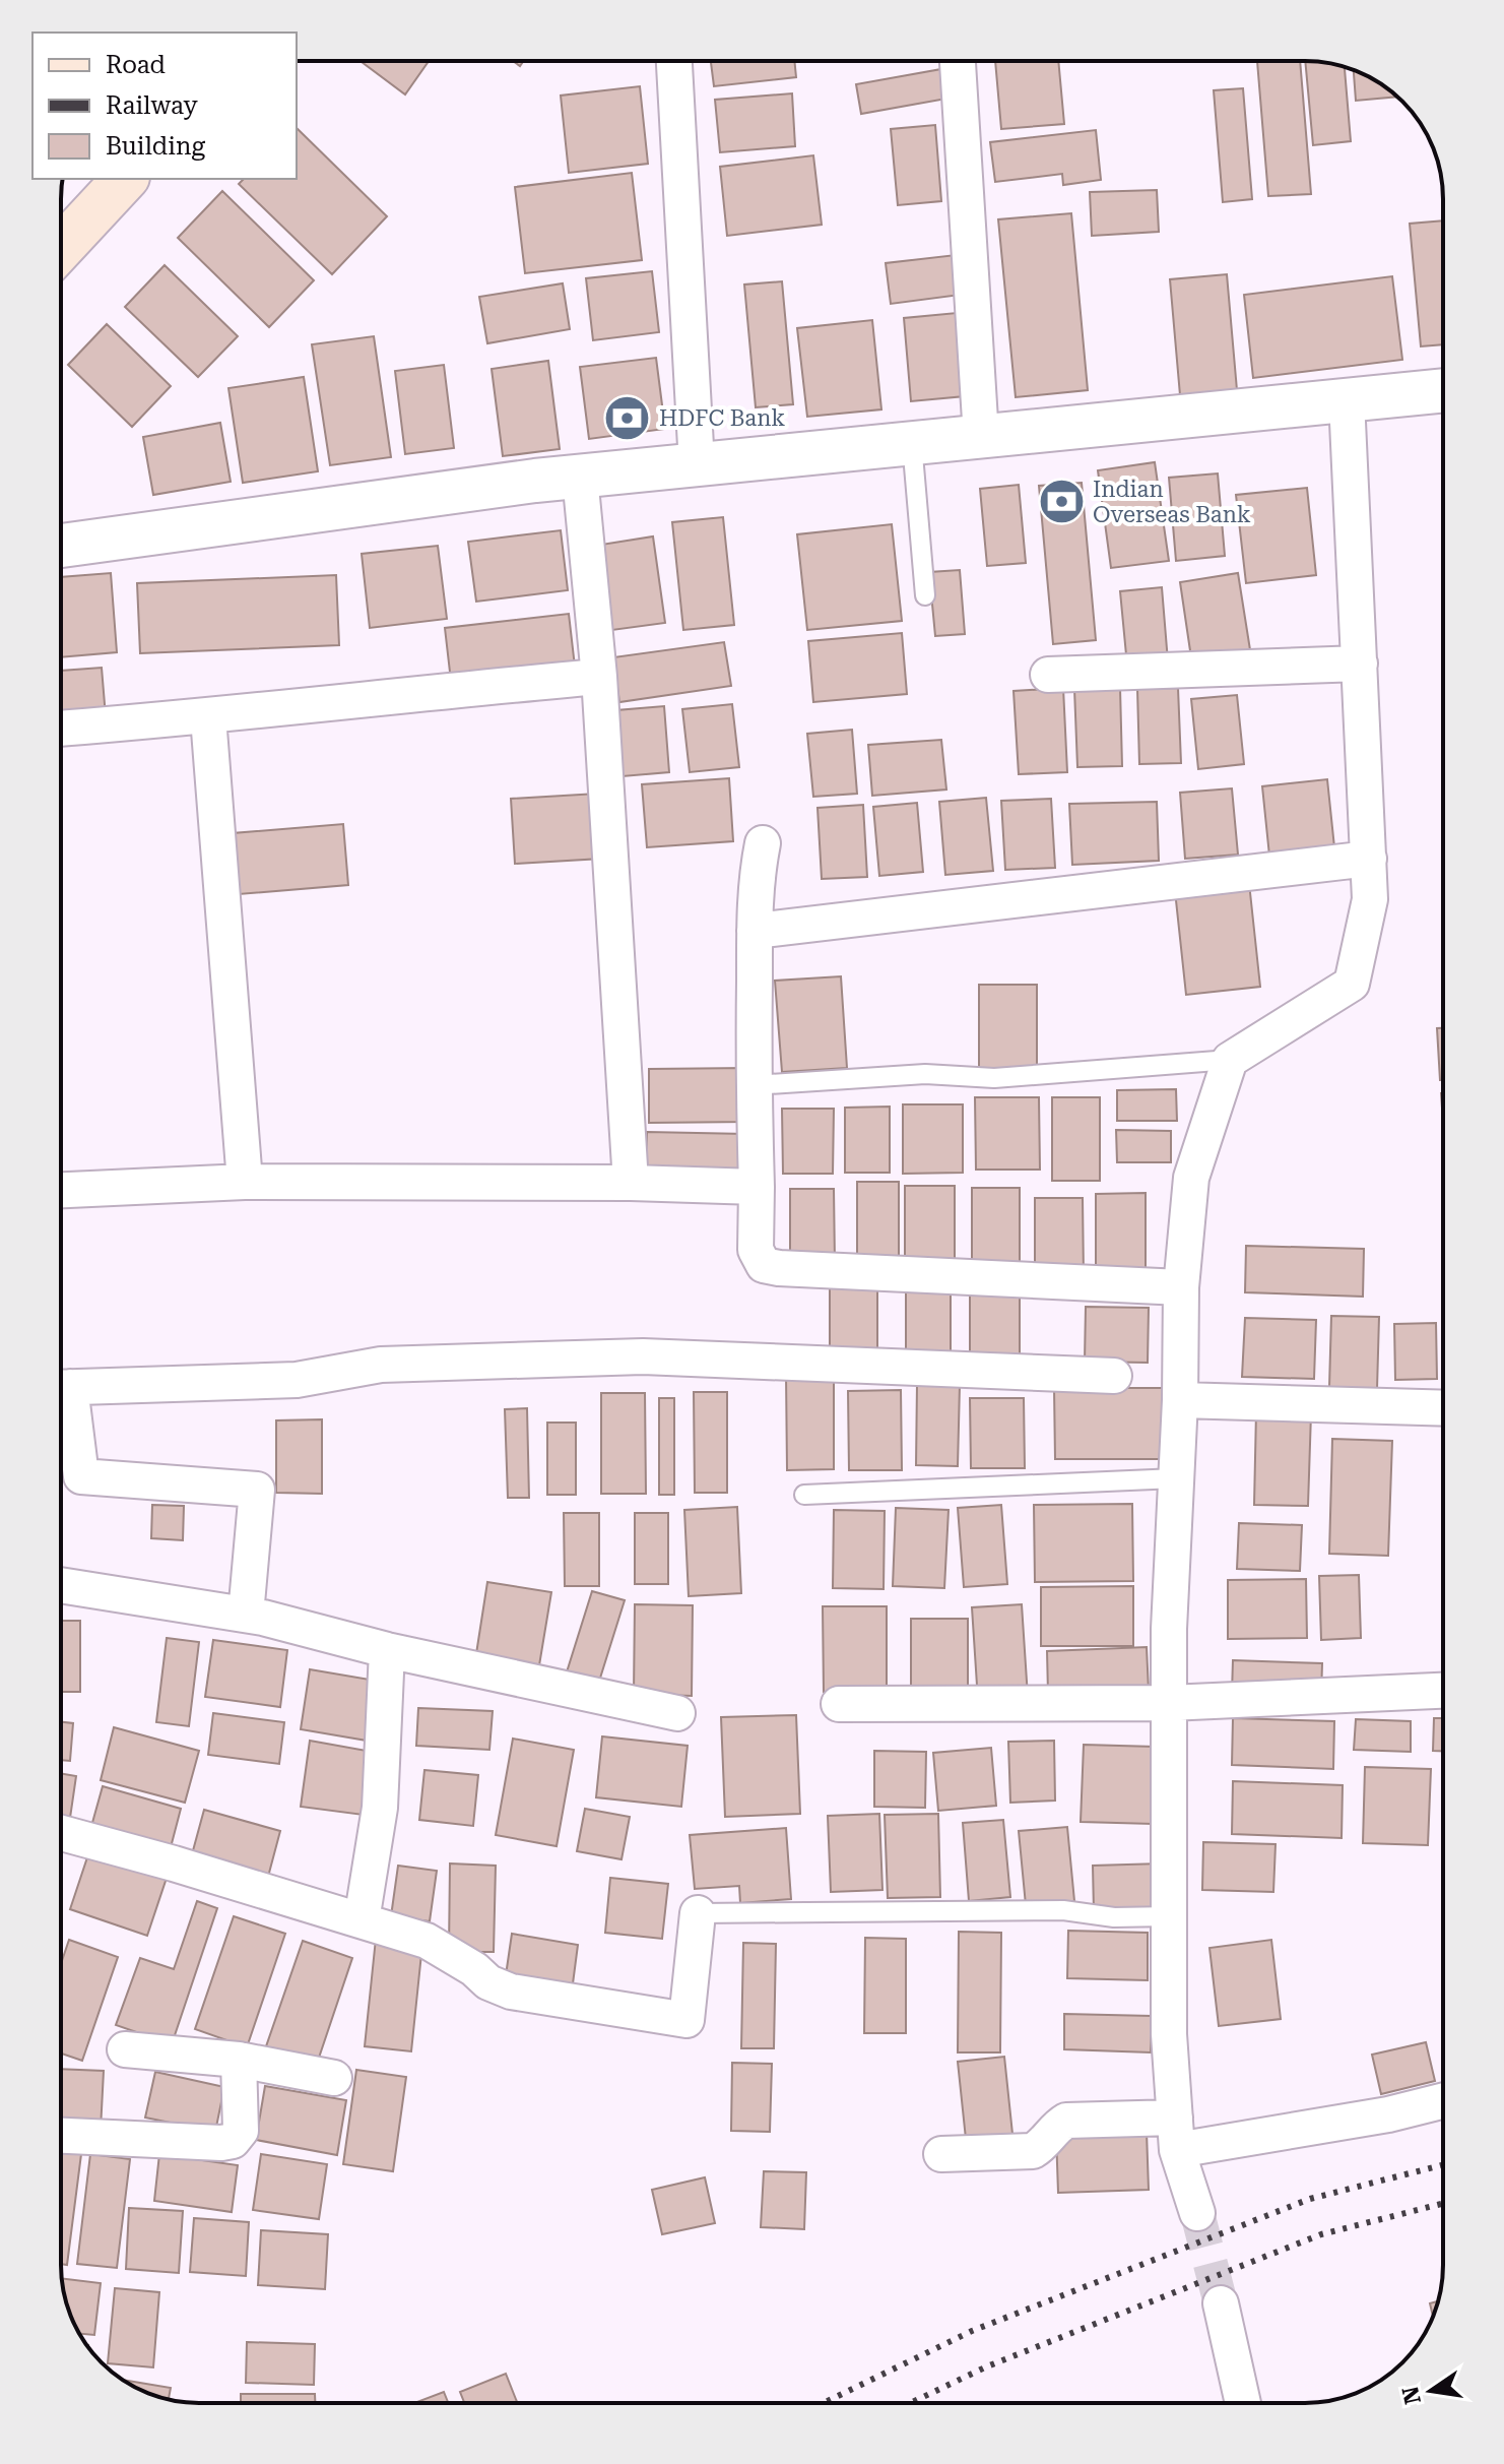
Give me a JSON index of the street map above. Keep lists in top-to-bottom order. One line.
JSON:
{"places":{"bank":["HDFC Bank","Indian Overseas Bank"]},"legend":["Road","Railway","Building"],"north":"left"}
